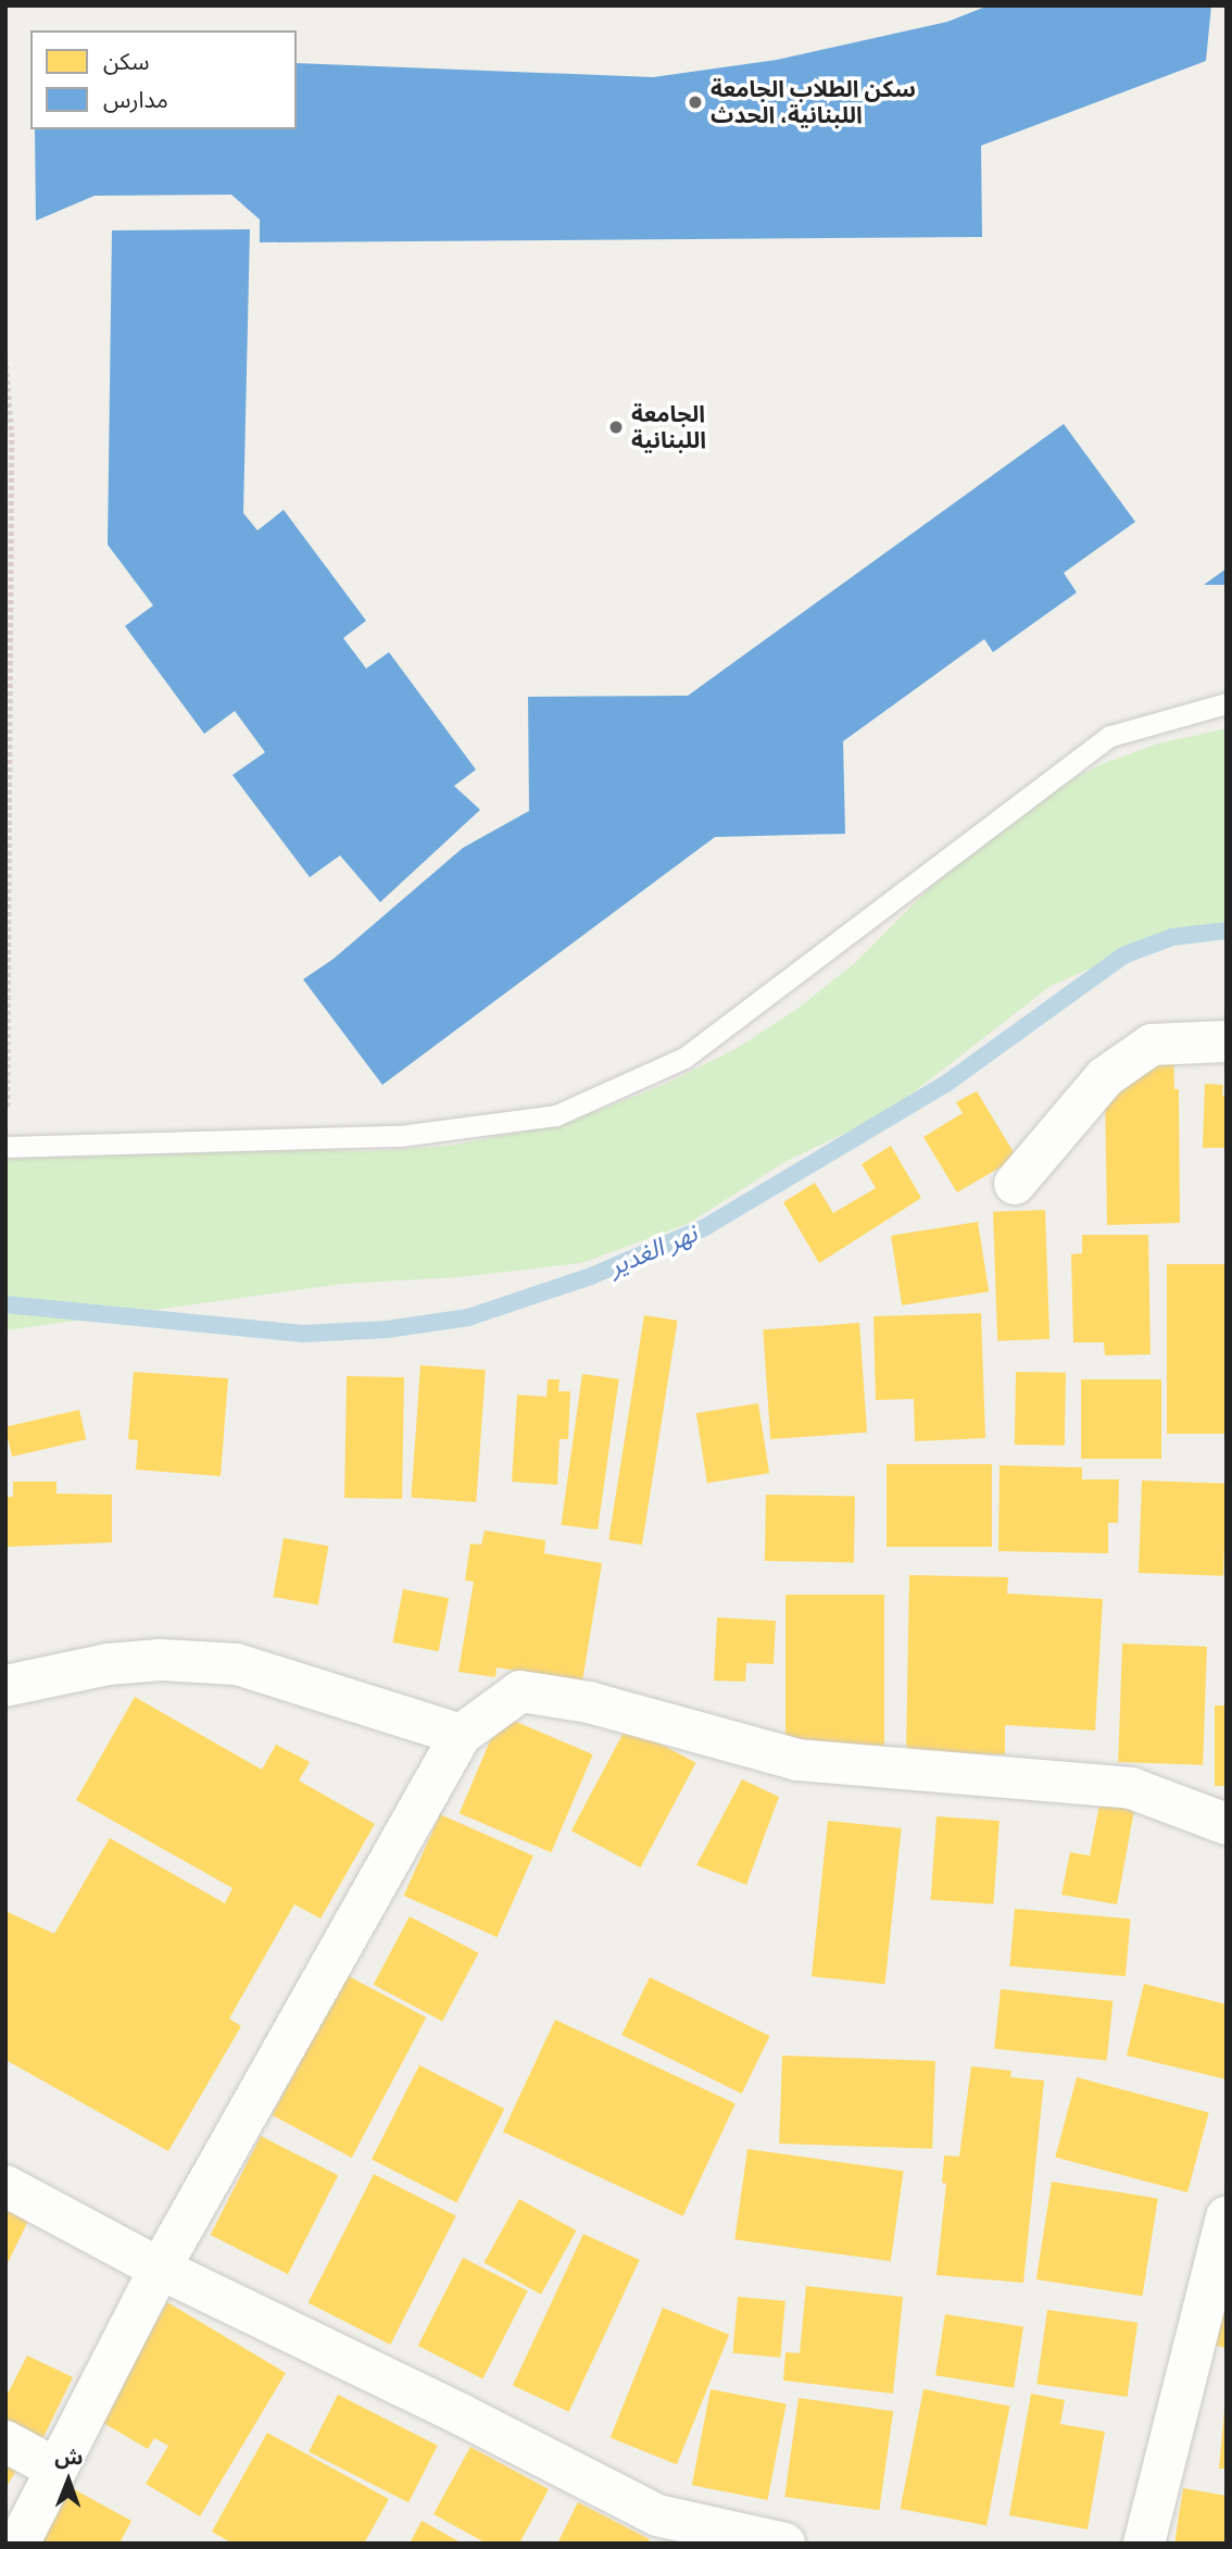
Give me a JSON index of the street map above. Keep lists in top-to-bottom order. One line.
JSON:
{"water":["نهر الغدير"],"places":["سكن الطلاب الجامعة اللبنانية، الحدث","الجامعة اللبنانية"],"legend":["سكن","مدارس"],"north":"top"}
